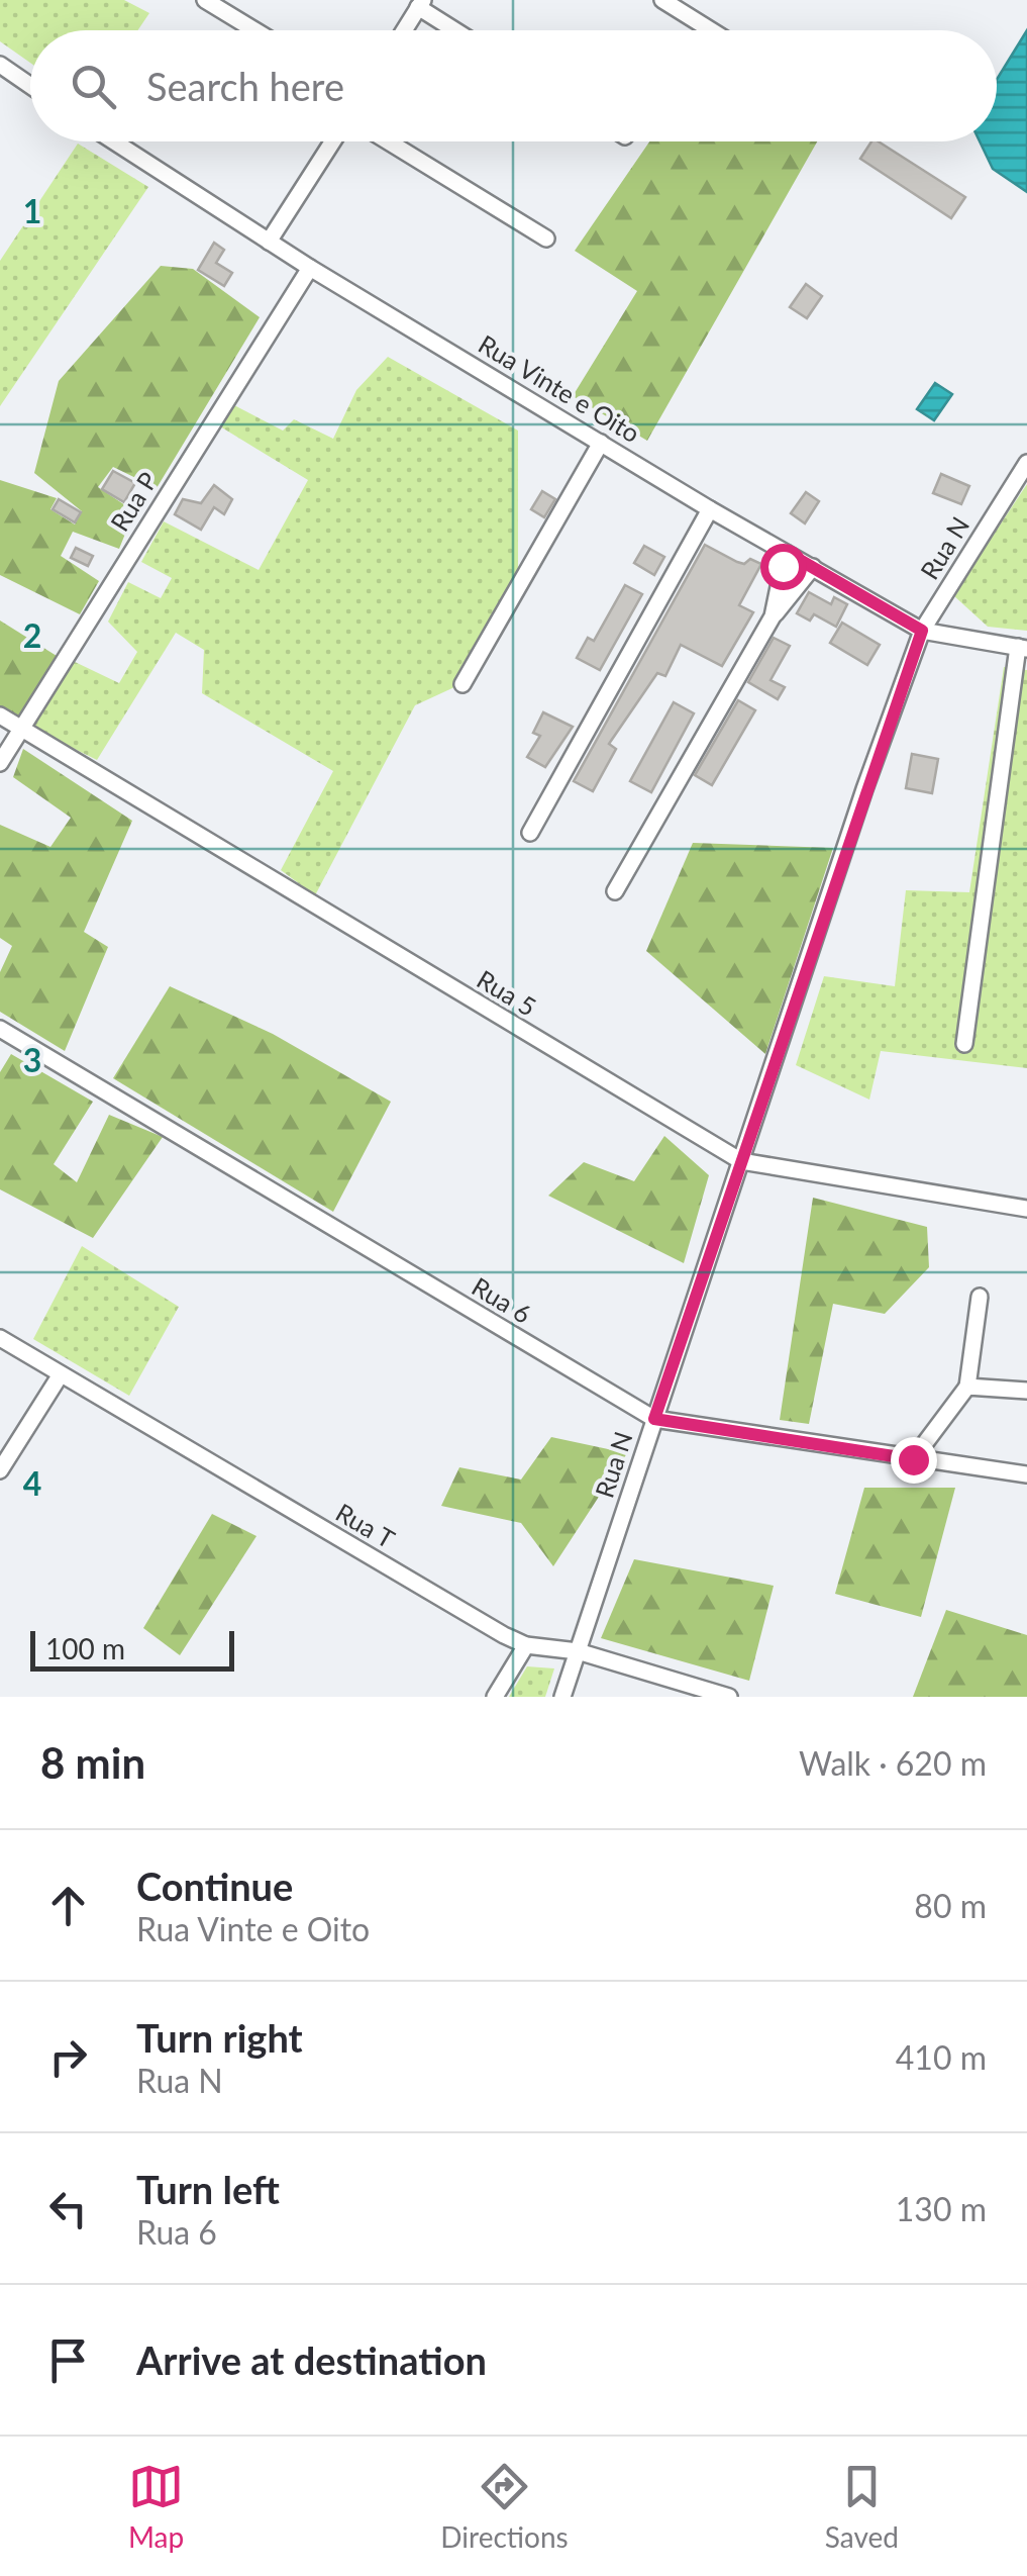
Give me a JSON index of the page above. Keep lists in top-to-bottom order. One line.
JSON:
{"streets":{"street":["Rua Vinte e Oito","Rua P","Rua N","Rua 5","Rua 6","Rua T"]},"crossings":[["Rua Vinte e Oito","Rua P"],["Rua Vinte e Oito","Rua N"],["Rua P","Rua 5"],["Rua N","Rua 5"],["Rua N","Rua 6"],["Rua N","Rua T"]],"scale_bar":"100 m","page":{"search":"Search here","scale":"100 m","heading":["8 min","Walk · 620 m"],"list":[["Continue","Rua Vinte e Oito","80 m"],["Turn right","Rua N","410 m"],["Turn left","Rua 6","130 m"],"Arrive at destination"],"nav":["Map","Directions","Saved"]},"grid":{"rows":["1","2","3","4"]}}
